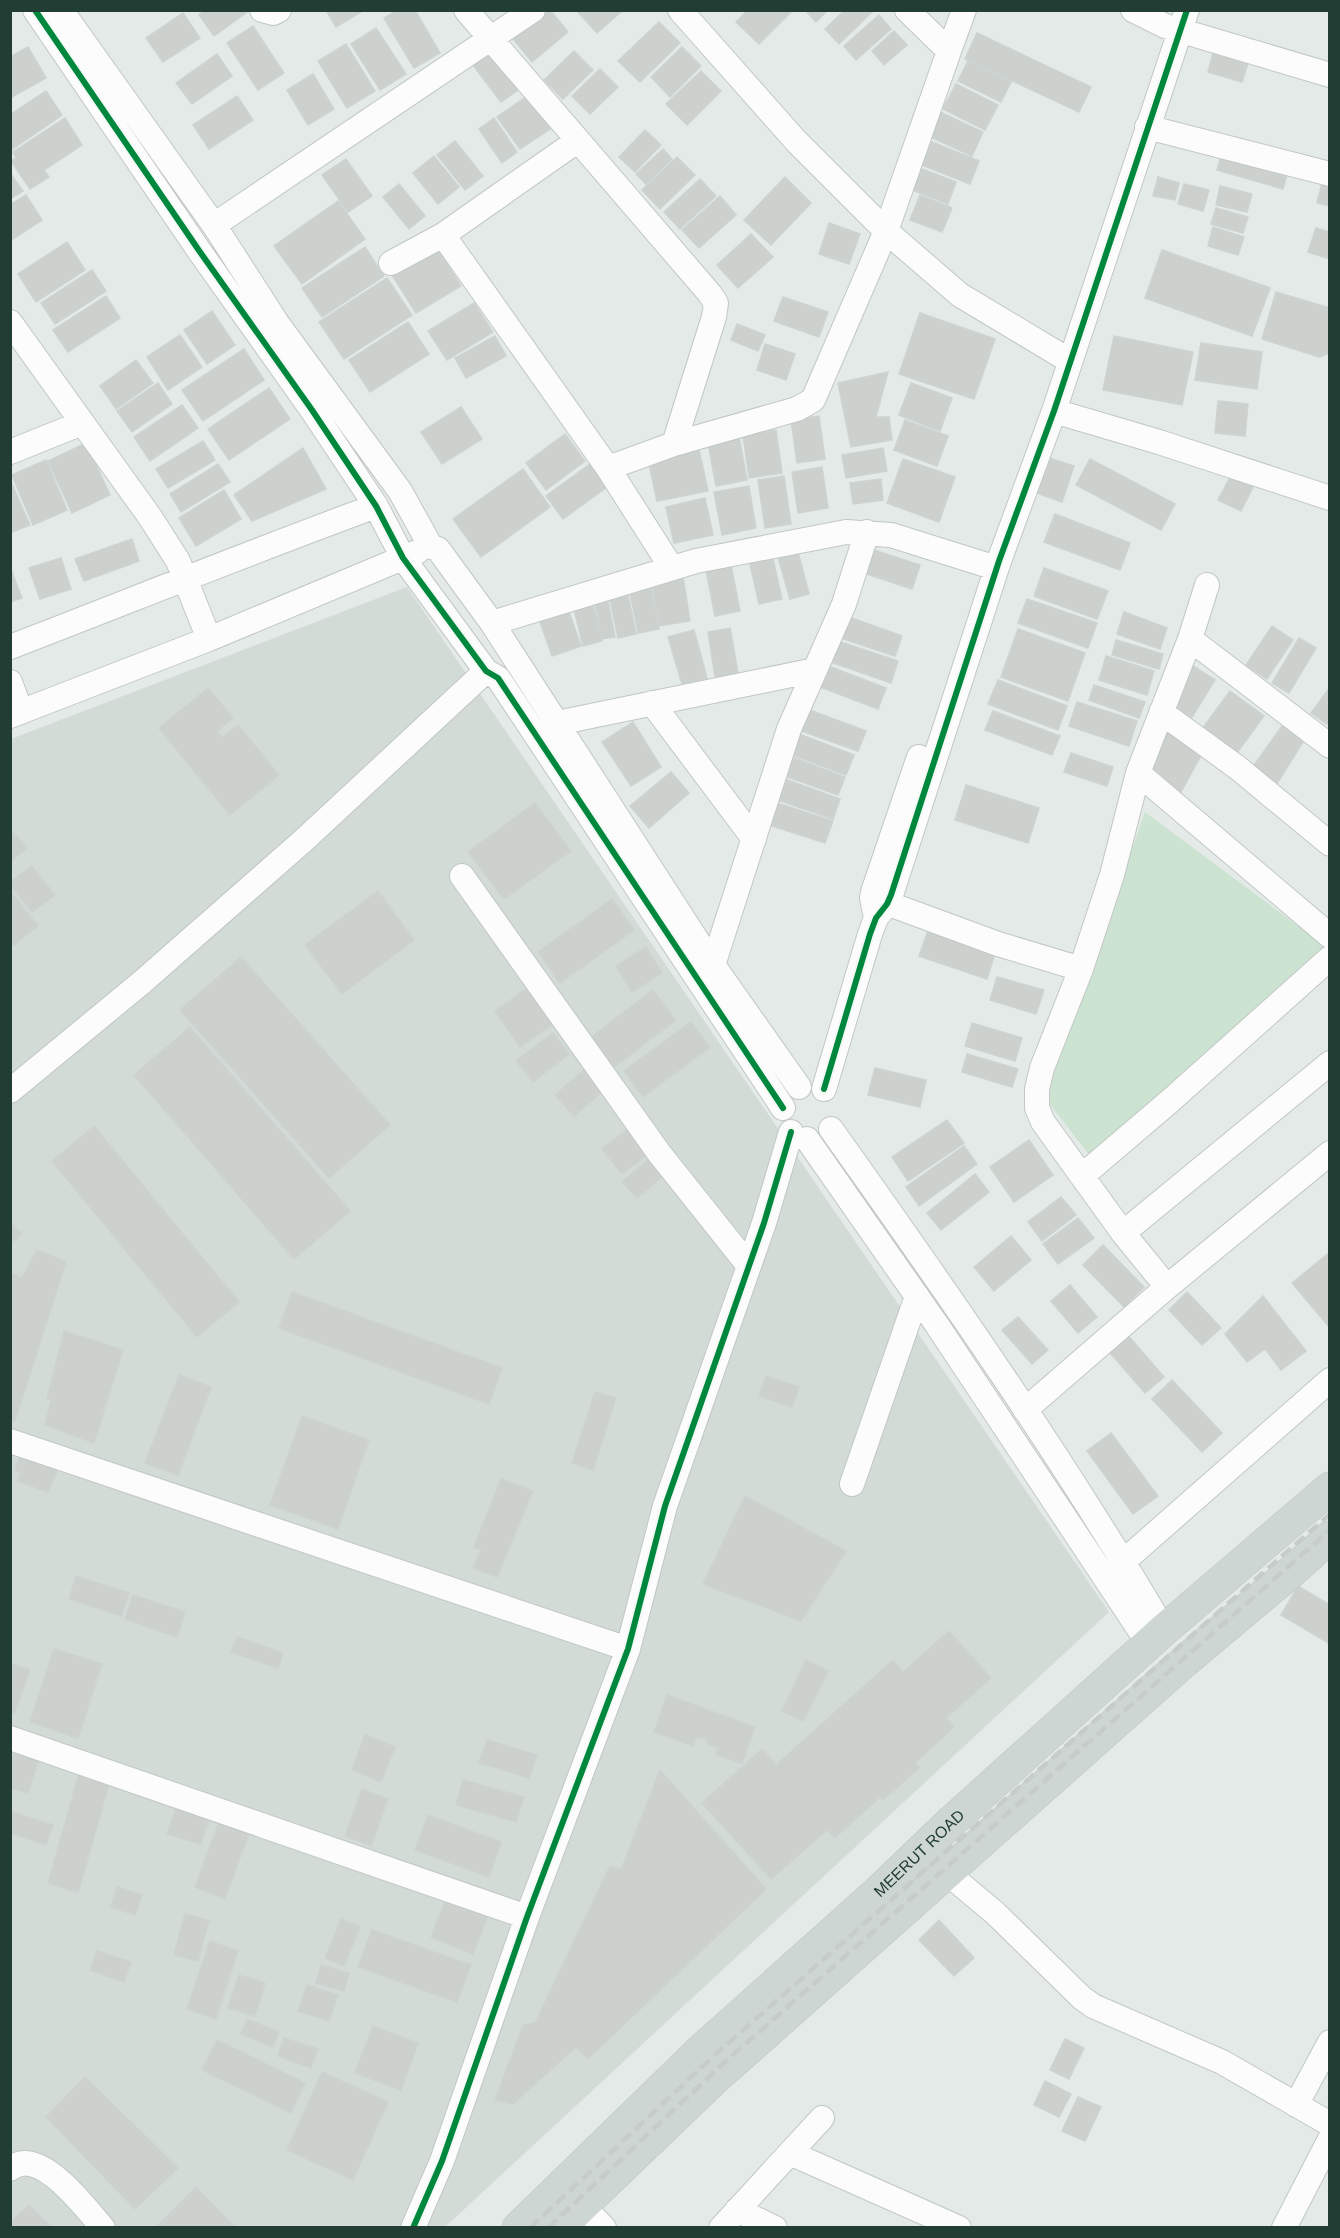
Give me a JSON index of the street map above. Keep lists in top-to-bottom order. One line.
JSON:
{"streets":{"main road":["MEERUT ROAD"]}}
